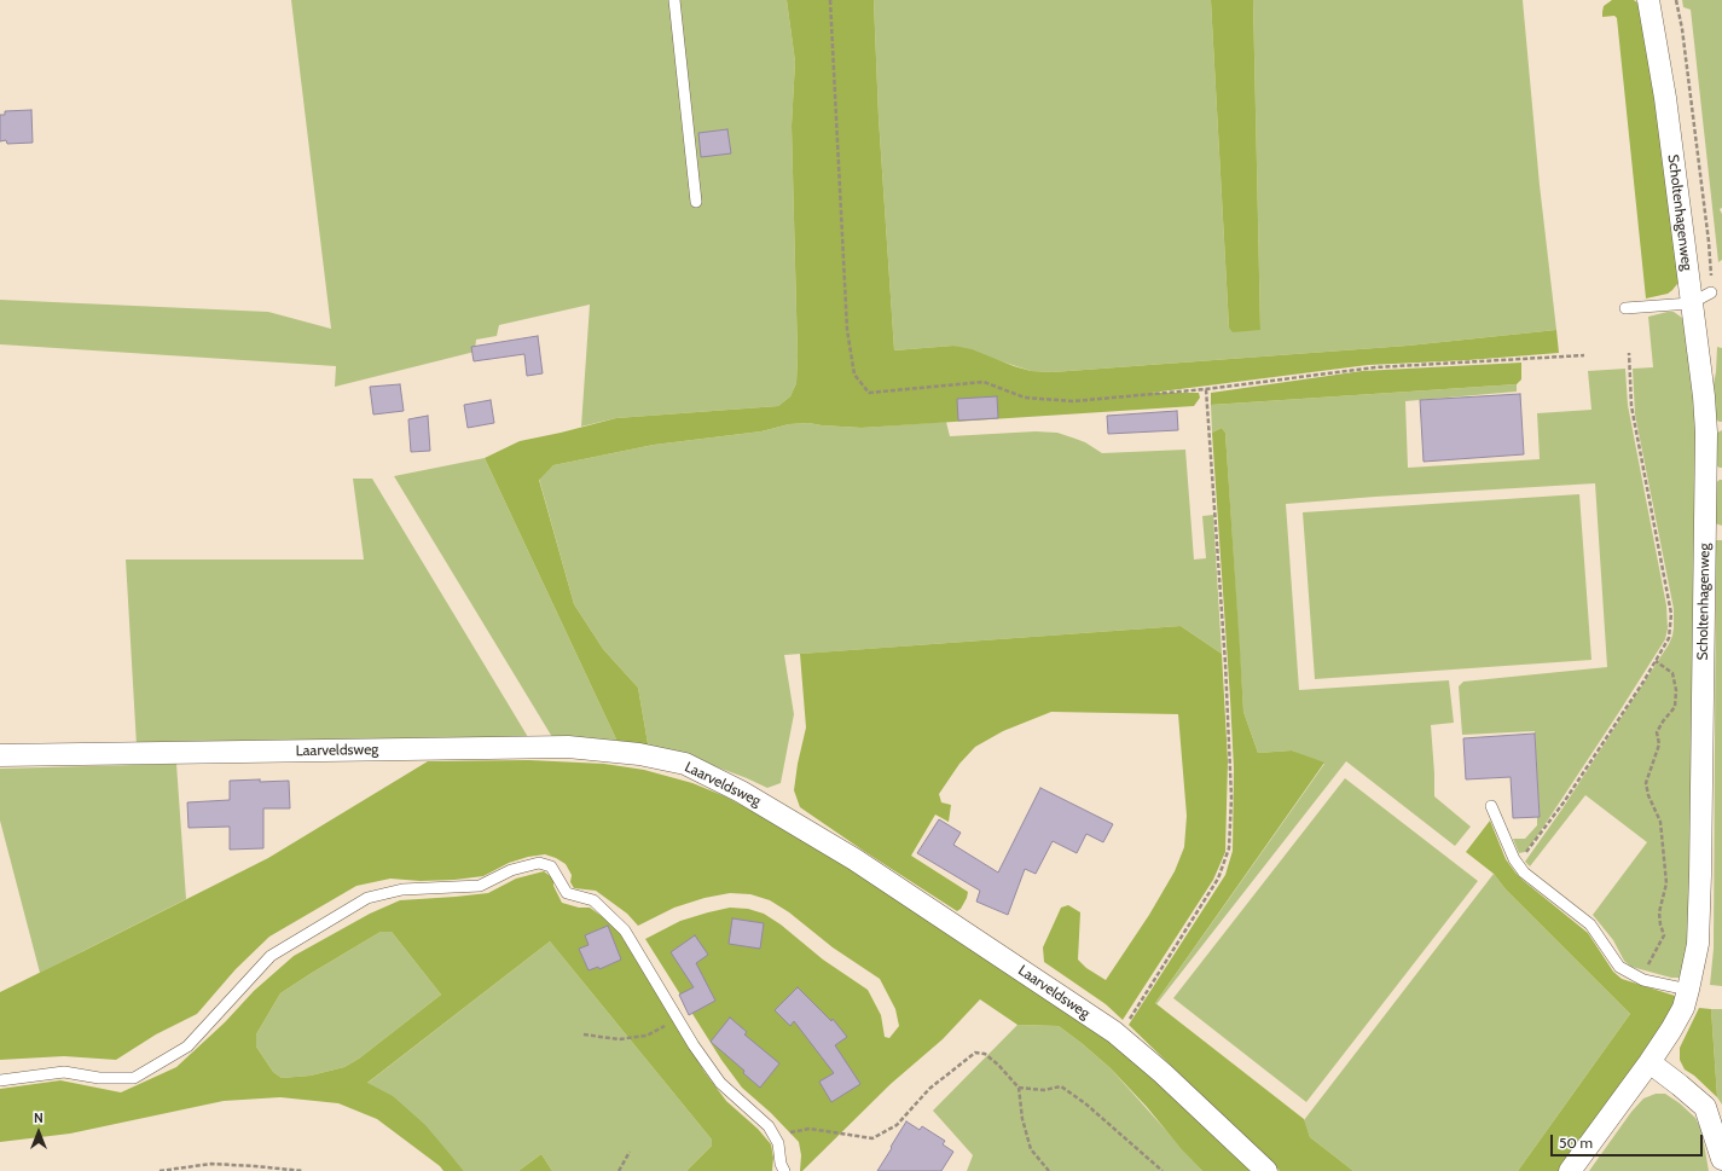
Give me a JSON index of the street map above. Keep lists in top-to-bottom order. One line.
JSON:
{"streets":{"street":["Scholtenhagenweg","Laarveldsweg"]},"scale_bar":"50 m","north":"top"}
